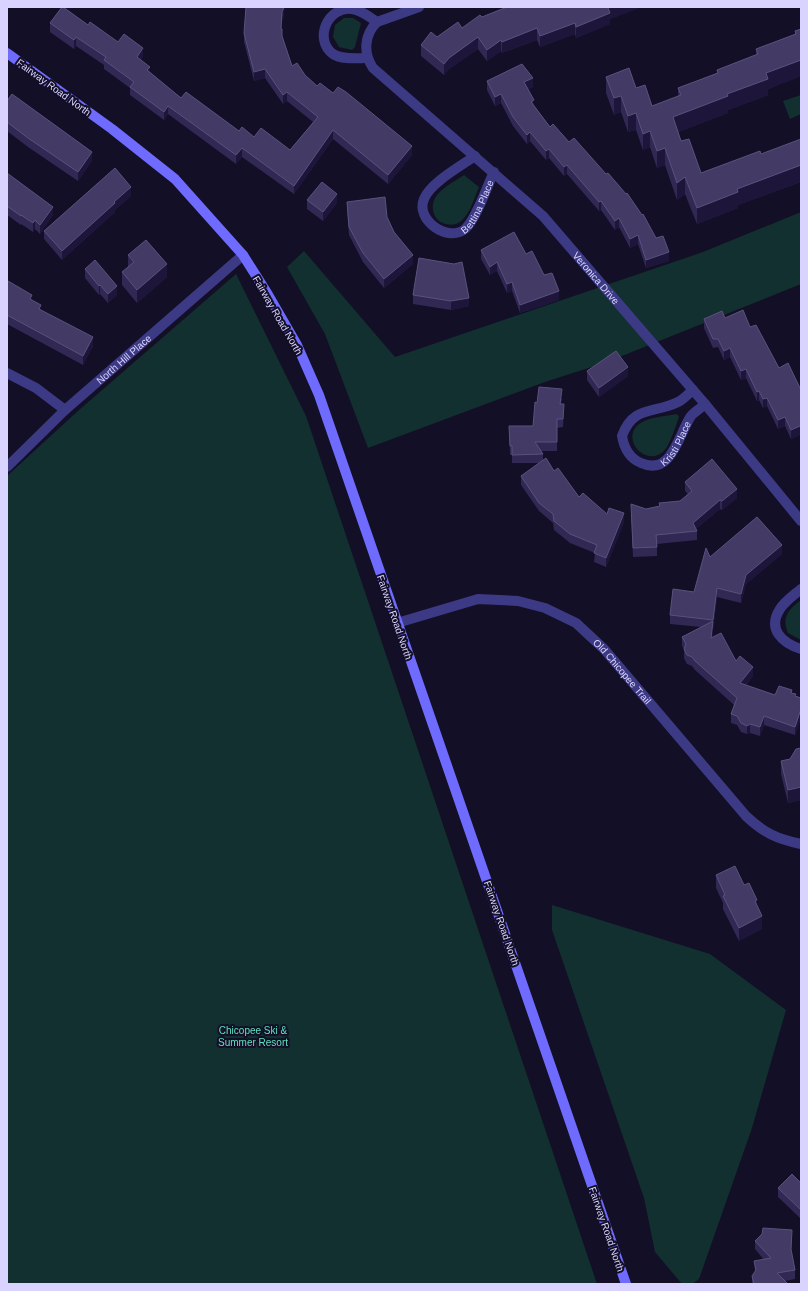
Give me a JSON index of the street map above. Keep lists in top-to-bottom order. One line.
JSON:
{"streets":{"main road":["Fairway Road North"],"street":["Bettina Place","Veronica Drive","North Hill Place","Kristi Place","Old Chicopee Trail"]},"crossings":[["Fairway Road North","North Hill Place"],["Fairway Road North","Old Chicopee Trail"],["Bettina Place","Veronica Drive"],["Veronica Drive","Kristi Place"]],"parks":["Chicopee Ski & Summer Resort"]}
